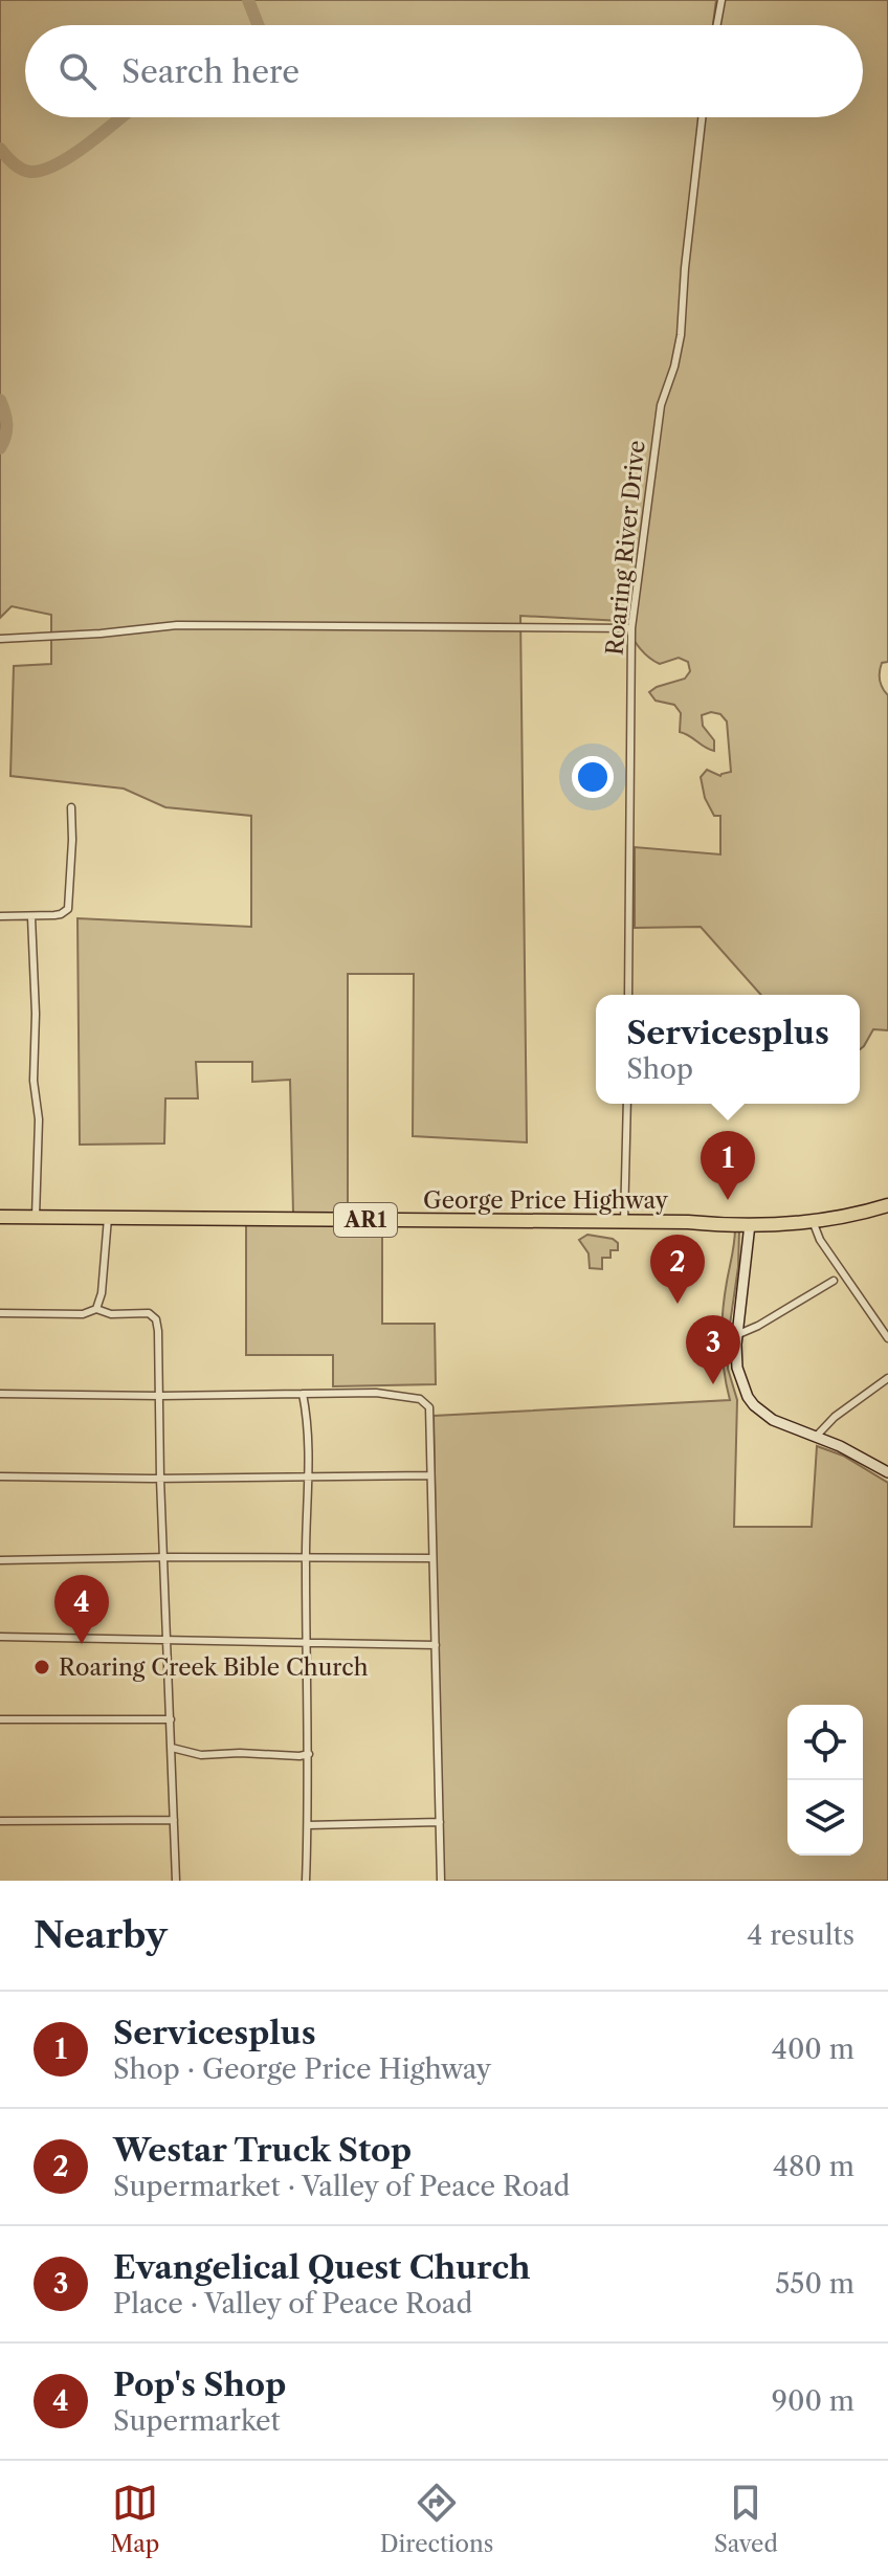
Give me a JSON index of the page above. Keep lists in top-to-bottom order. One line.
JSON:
{"streets":{"highway":["George Price Highway","AR1"],"street":["Roaring River Drive"]},"places":["Roaring Creek Bible Church"],"page":{"search":"Search here","popup":["Servicesplus","Shop"],"pins":["1","2","3","4"],"heading":["Nearby","4 results"],"list":[{"mark":"1","name":"Servicesplus","note":"Shop · George Price Highway","value":"400 m"},{"mark":"2","name":"Westar Truck Stop","note":"Supermarket · Valley of Peace Road","value":"480 m"},{"mark":"3","name":"Evangelical Quest Church","note":"Place · Valley of Peace Road","value":"550 m"},{"mark":"4","name":"Pop's Shop","note":"Supermarket","value":"900 m"}],"nav":["Map","Directions","Saved"]}}
